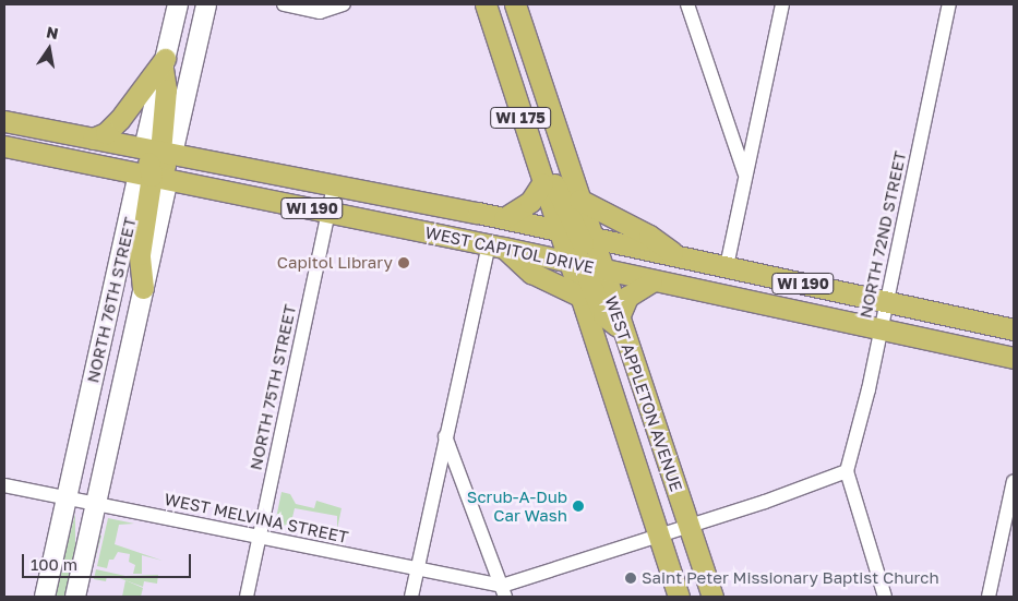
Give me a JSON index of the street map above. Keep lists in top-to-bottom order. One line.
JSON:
{"streets":{"main road":["WI 175","WI 190","WEST CAPITOL DRIVE","NORTH 76TH STREET","WEST APPLETON AVENUE"],"street":["NORTH 72ND STREET","NORTH 75TH STREET","WEST MELVINA STREET"]},"crossings":[["NORTH 72ND STREET","WEST CAPITOL DRIVE"],["WEST CAPITOL DRIVE","NORTH 76TH STREET"],["WEST CAPITOL DRIVE","NORTH 75TH STREET"],["WEST CAPITOL DRIVE","WEST APPLETON AVENUE"],["NORTH 76TH STREET","WEST MELVINA STREET"],["NORTH 75TH STREET","WEST MELVINA STREET"]],"places":["Capitol Library","Scrub-A-Dub Car Wash","Saint Peter Missionary Baptist Church"],"scale_bar":"100 m","north":"top"}
